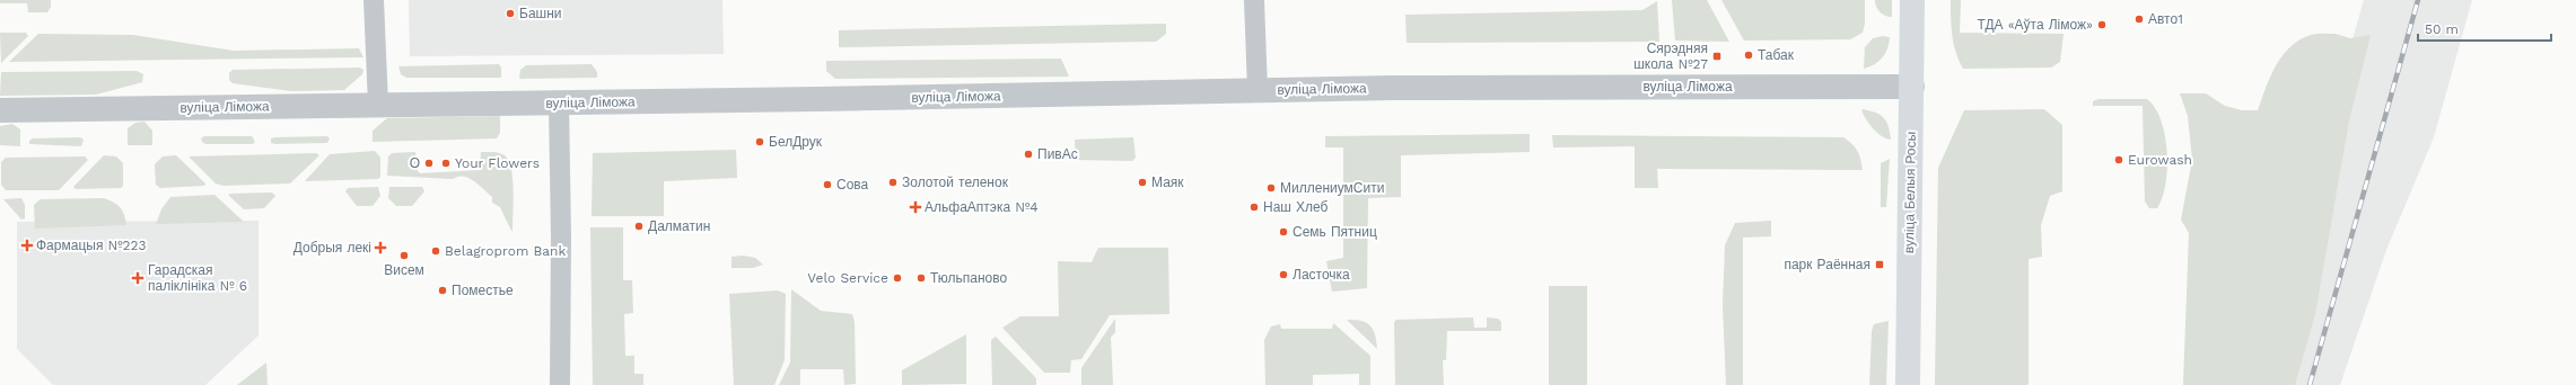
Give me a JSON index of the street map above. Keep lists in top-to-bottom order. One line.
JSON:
{"streets":{"main road":["вуліца Белыя Росы"],"street":["вуліца Ліможа"]},"crossings":[["вуліца Ліможа","вуліца Белыя Росы"]],"places":{"other":["Башни","Авто1","ТДА «Аўта Лімож»","Табак","БелДрук","ПивАс","Eurowash","О","Your Flowers","Золотой теленок","Маяк","Сова","МиллениумСити","Наш Хлеб","Далматин","Семь Пятниц","Belagroprom Bank","Висем","Ласточка","Velo Service","Тюльпаново","Поместье"],"transit":["Сярэдняя школа №27","парк Раённая"],"health":["АльфаАптэка №4","Фармацыя №223","Добрыя лекі","Гарадская паліклініка № 6"]},"scale_bar":"50 m"}
